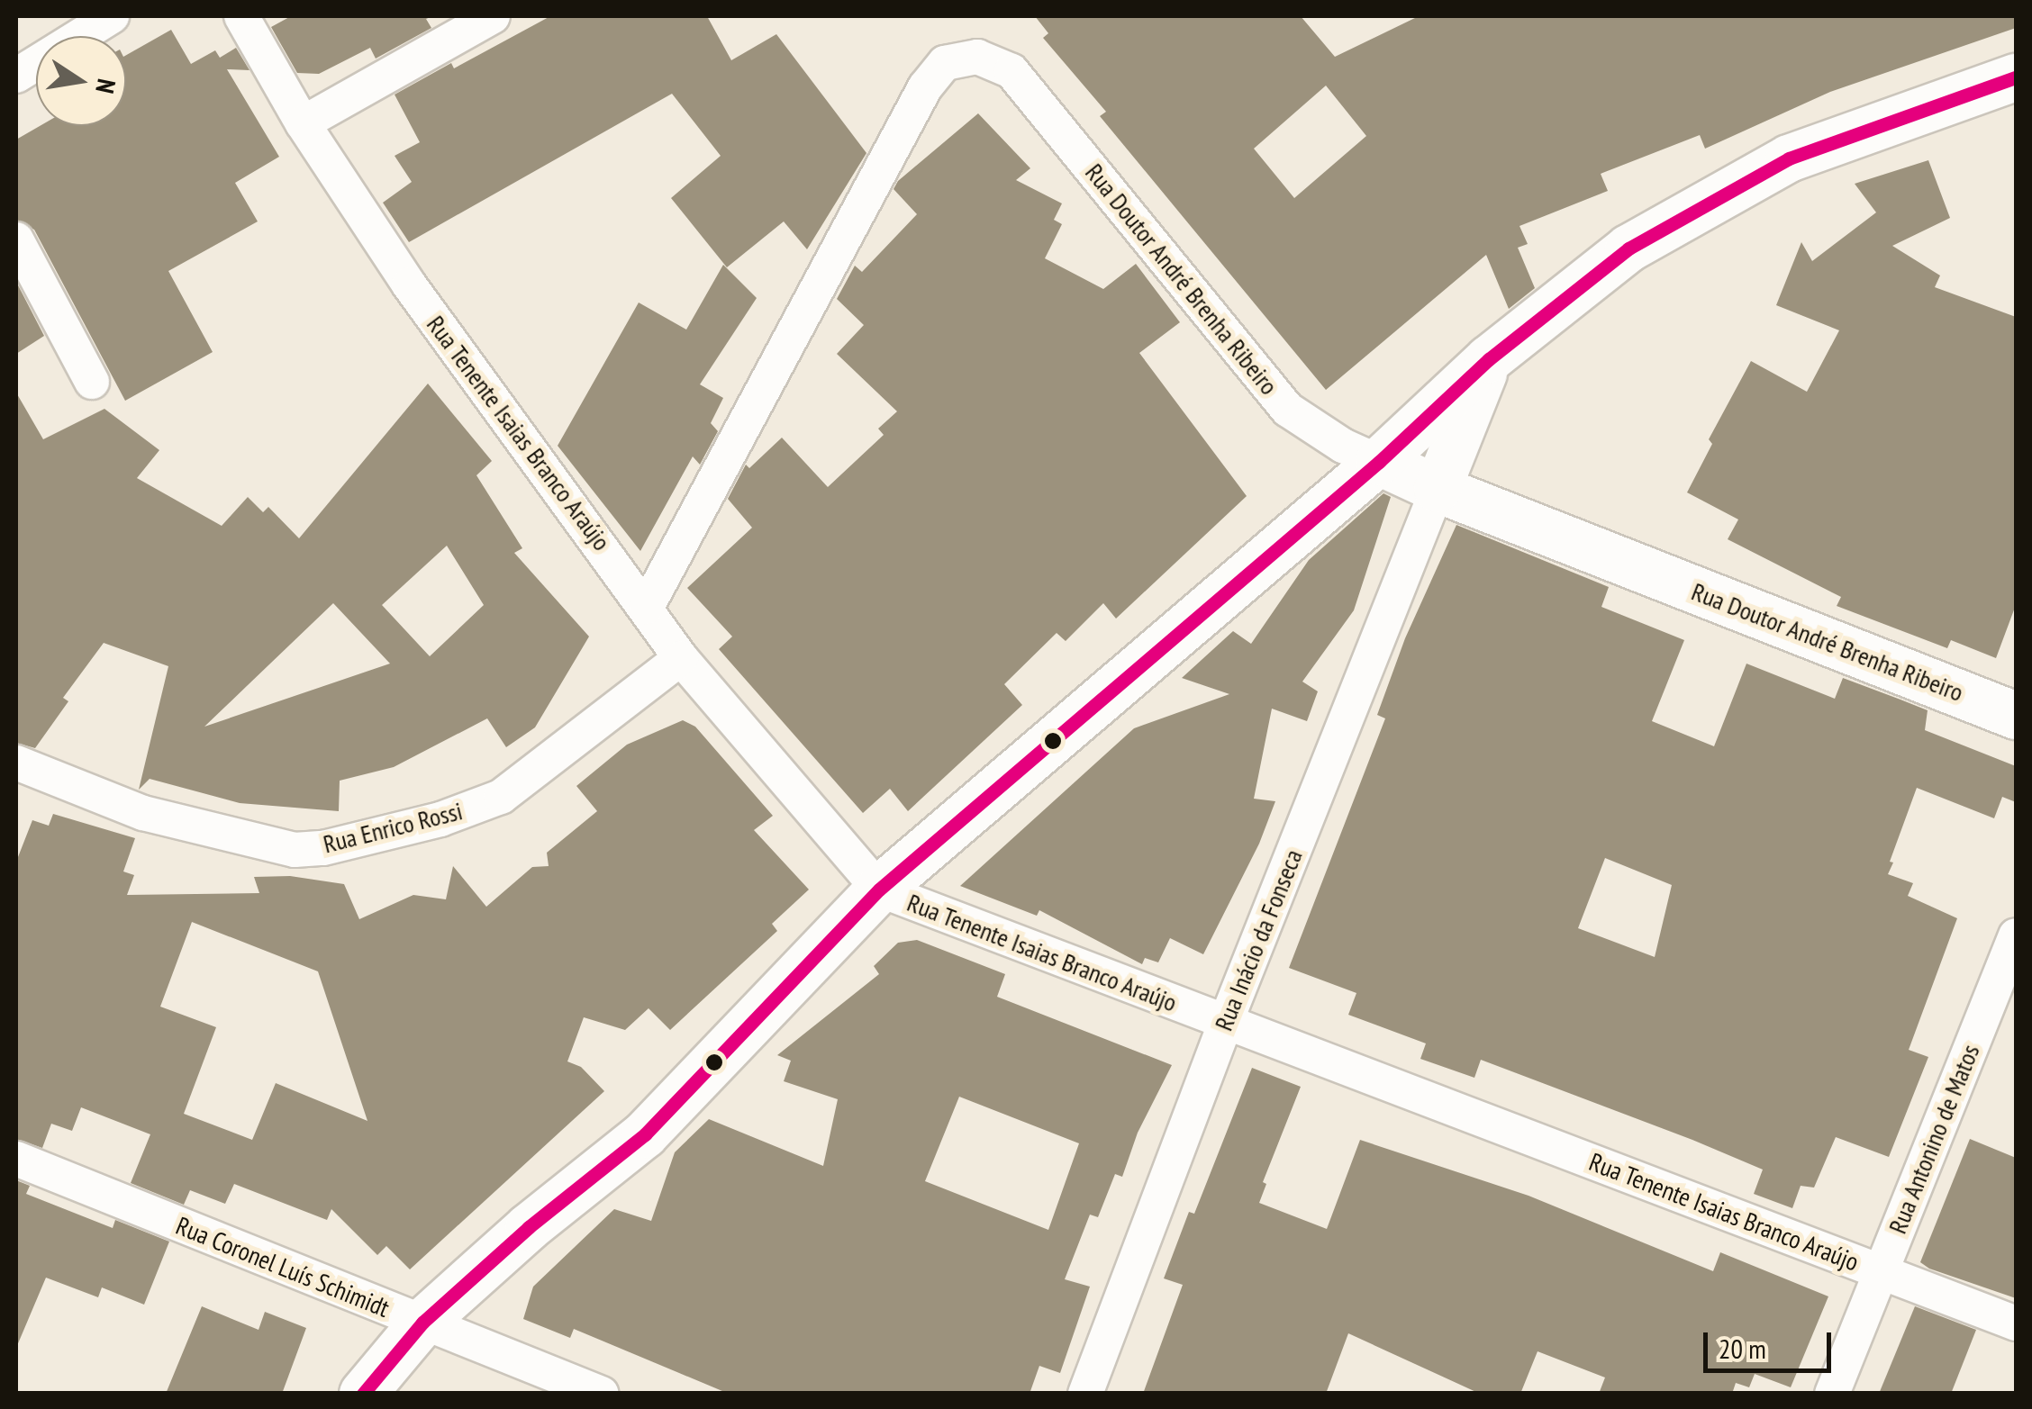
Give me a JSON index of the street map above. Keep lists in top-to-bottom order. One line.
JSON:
{"streets":{"street":["Rua Doutor André Brenha Ribeiro","Rua Tenente Isaias Branco Araújo","Rua Enrico Rossi","Rua Inácio da Fonseca","Rua Antonino de Matos","Rua Coronel Luís Schimidt"]},"crossings":[["Rua Doutor André Brenha Ribeiro","Rua Tenente Isaias Branco Araújo"],["Rua Doutor André Brenha Ribeiro","Rua Inácio da Fonseca"],["Rua Tenente Isaias Branco Araújo","Rua Enrico Rossi"],["Rua Tenente Isaias Branco Araújo","Rua Inácio da Fonseca"],["Rua Tenente Isaias Branco Araújo","Rua Antonino de Matos"]],"scale_bar":"20 m","north":"right"}
